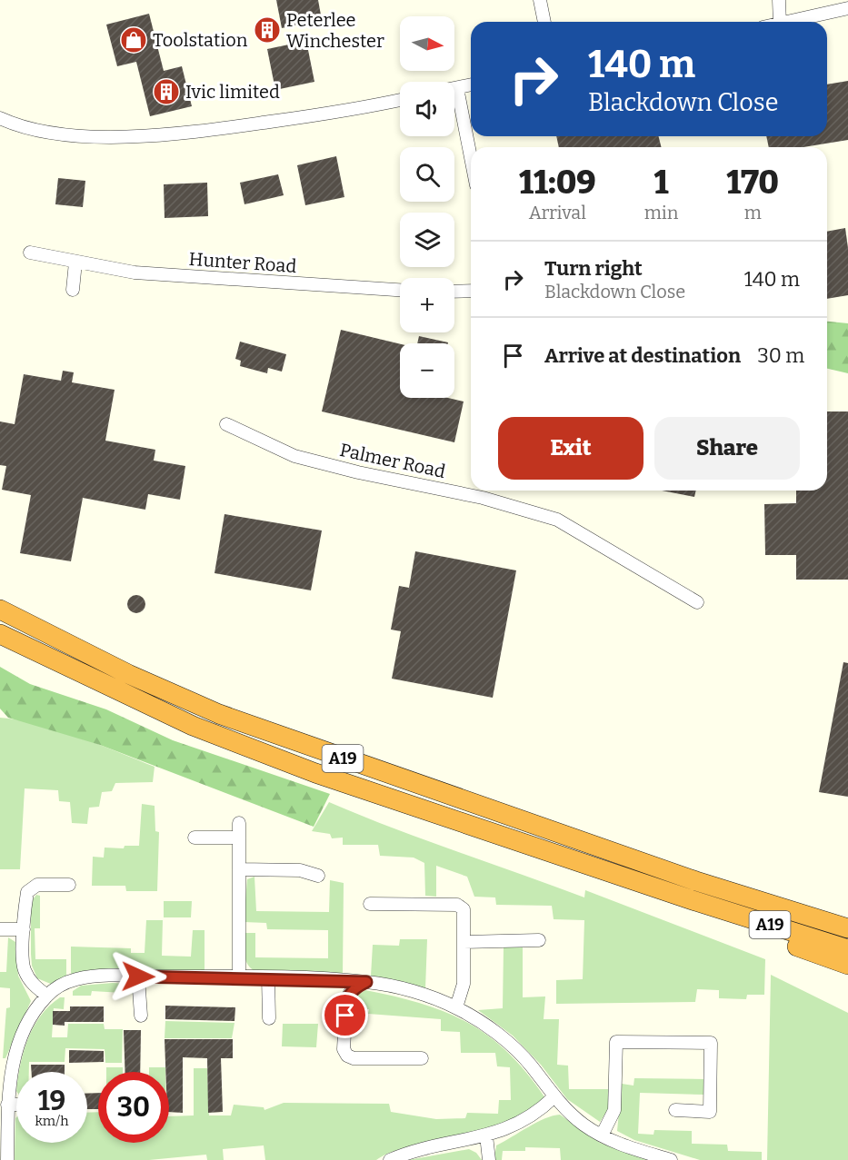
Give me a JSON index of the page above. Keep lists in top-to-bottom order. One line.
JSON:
{"streets":{"highway":["A19"],"street":["Hunter Road","Palmer Road"]},"places":{"building":["Peterlee Winchester","Ivic limited"],"shop":["Toolstation"]},"north":"right","page":{"map_buttons":["+","−"],"turn":["140 m","Blackdown Close"],"eta":["11:09","Arrival","1","min","170","m"],"list":[{"name":"Turn right","note":"Blackdown Close","value":"140 m"},{"name":"Arrive at destination","value":"30 m"}],"buttons":["Exit","Share"],"speed":"19 km/h","limit":"30"}}
